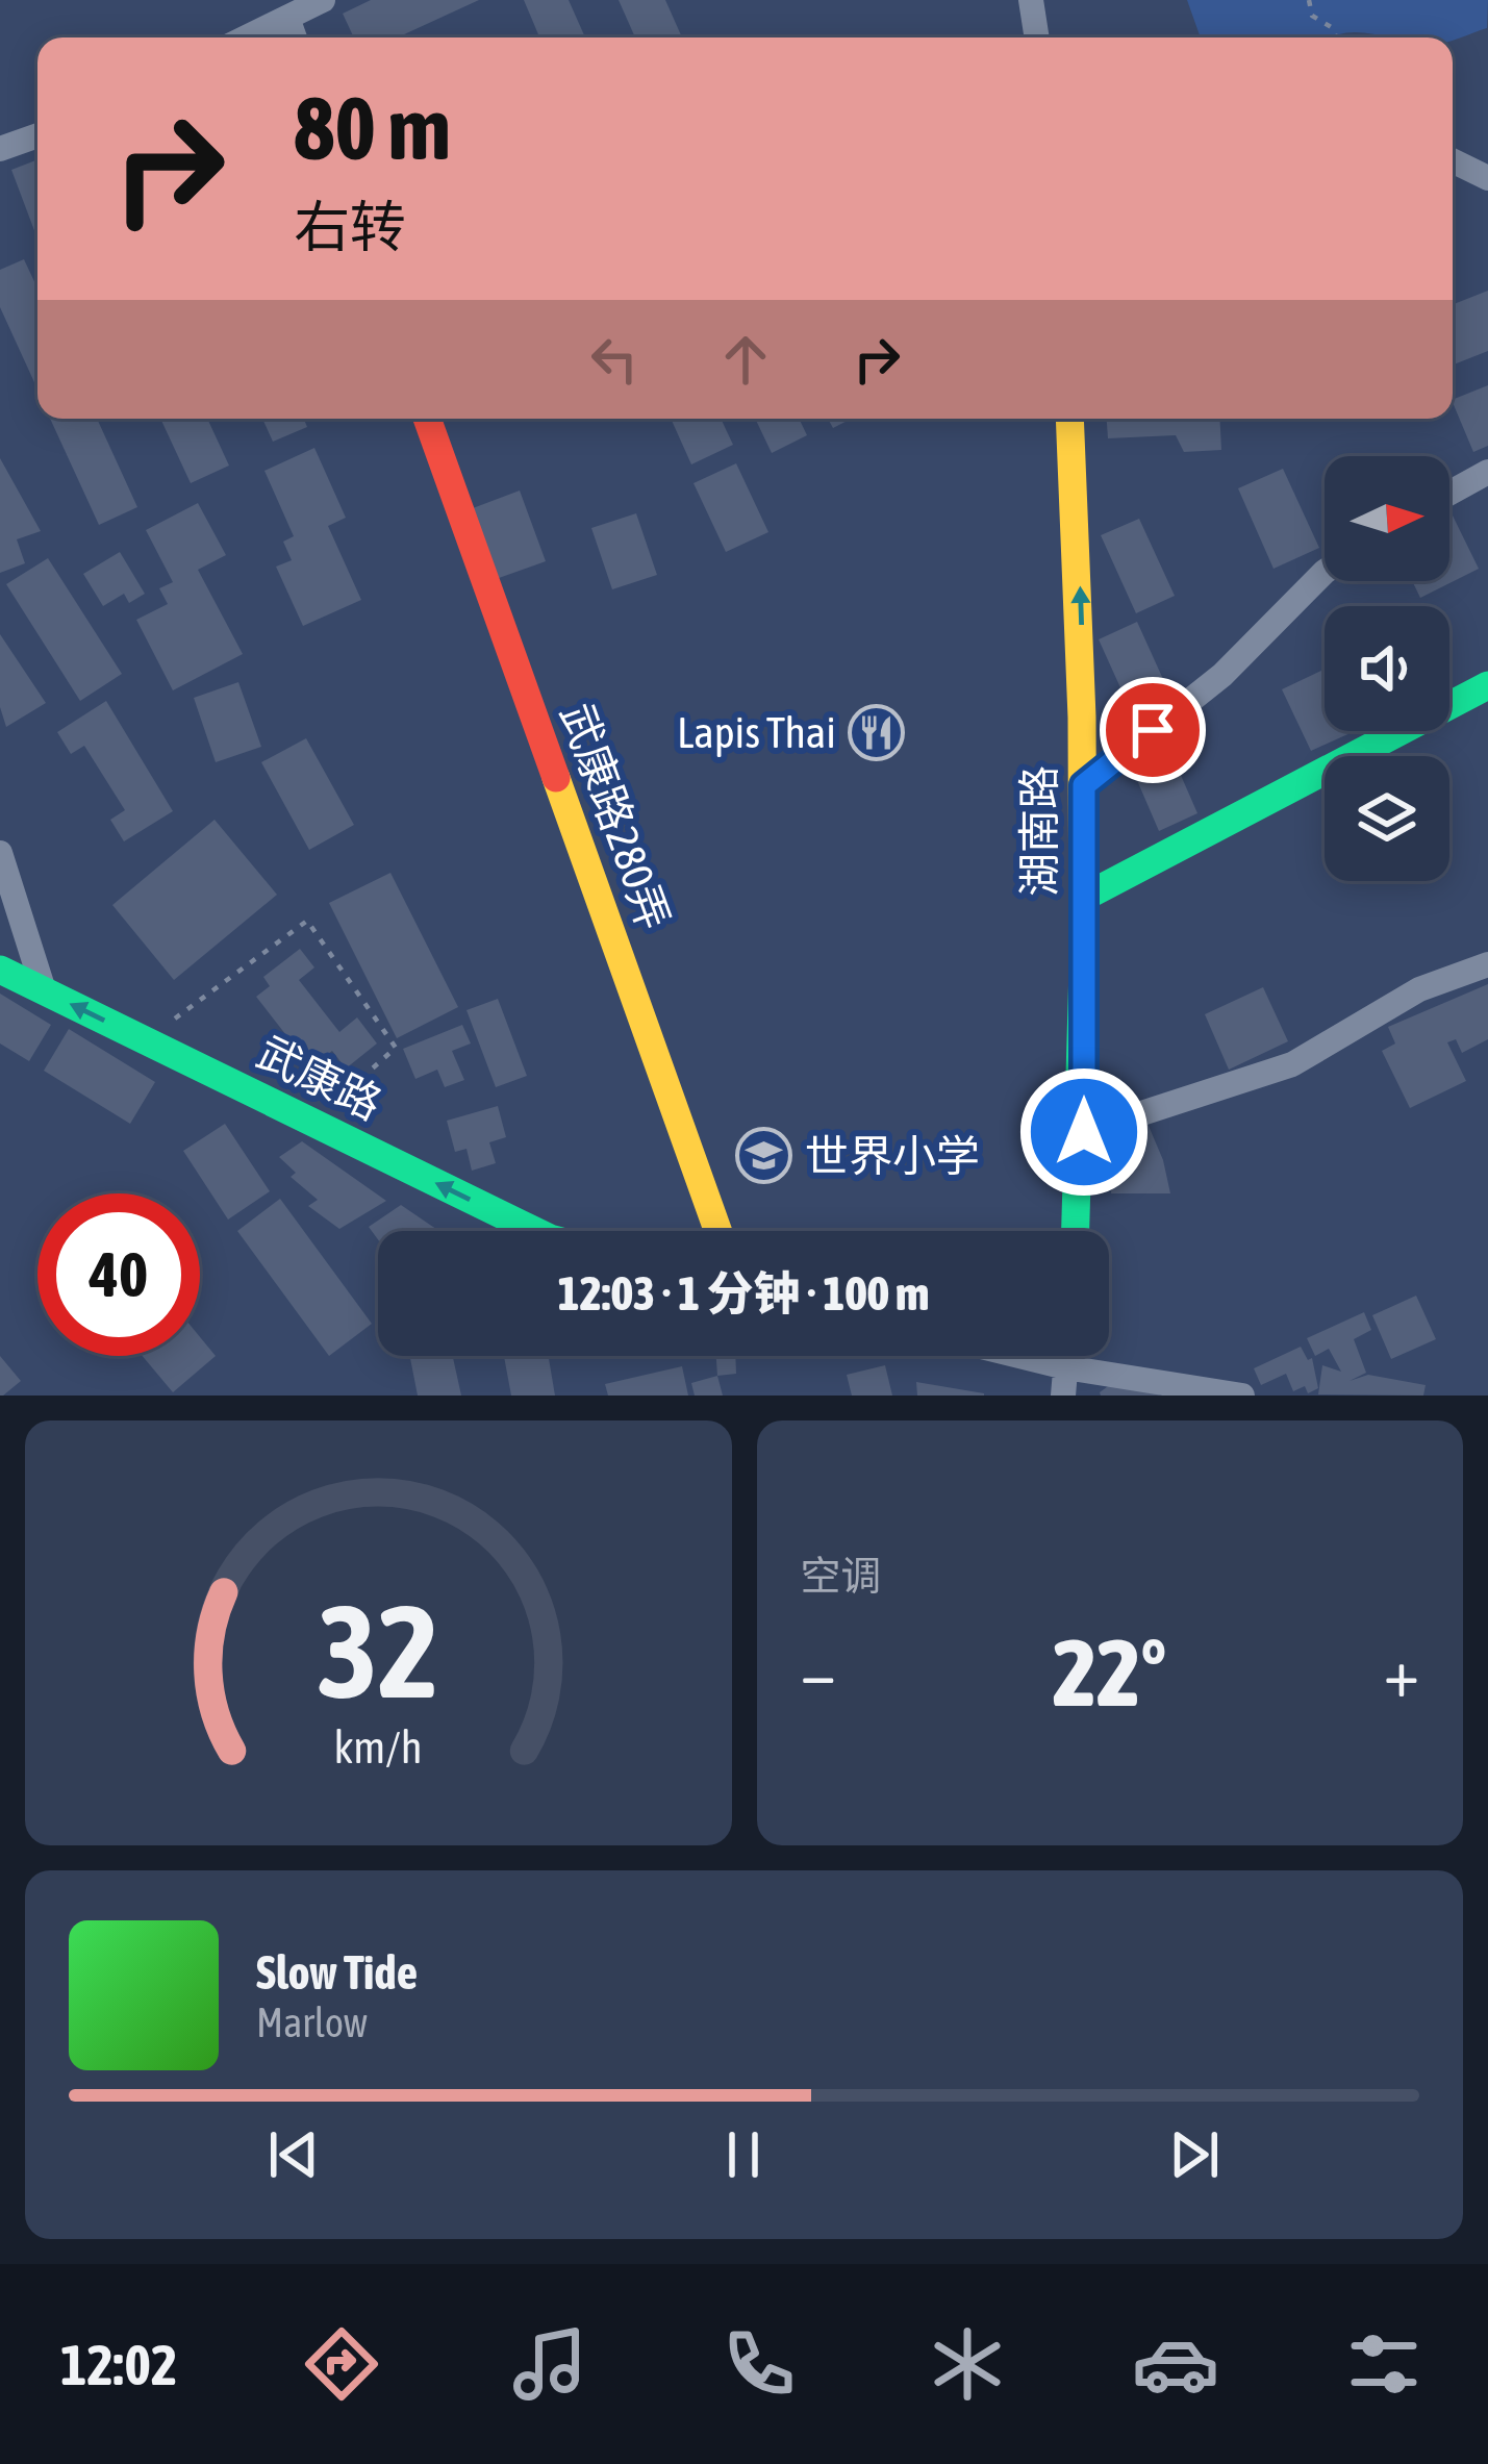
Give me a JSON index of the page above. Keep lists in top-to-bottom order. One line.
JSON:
{"streets":{"street":["武康路280弄","湖南路","武康路"]},"one_way":["湖南路","武康路"],"places":{"restaurant":["Lapis Thai"],"school or university":["世界小学"]},"north":"right","page":{"turn":["80 m","右转"],"limit":"40","trip":"12:03 · 1 分钟 · 100 m","tile":"空调","heat":["−","22°","+"],"song":["Slow Tide","Marlow"],"tabs":"12:02","gauge":["32","km/h"]}}
